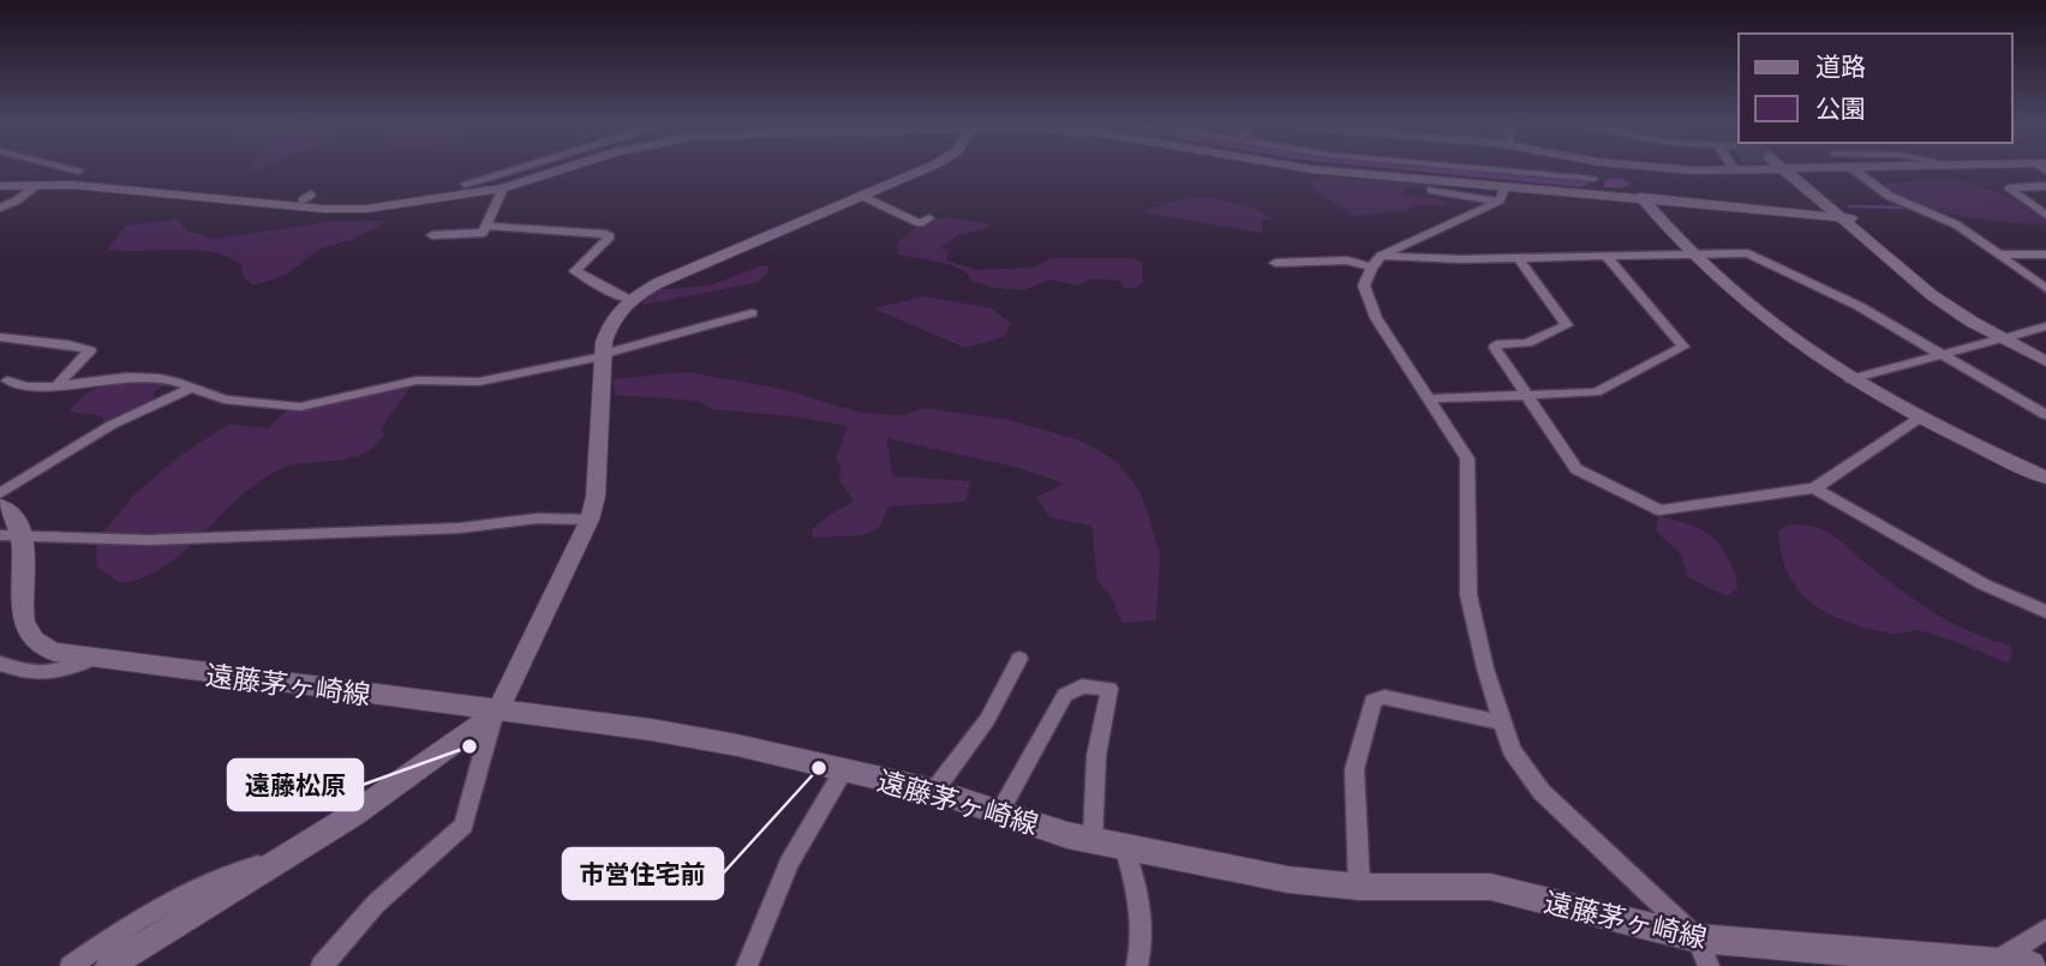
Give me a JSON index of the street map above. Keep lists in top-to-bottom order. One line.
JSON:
{"streets":{"main road":["遠藤茅ヶ崎線"]},"places":["遠藤松原","市営住宅前"],"legend":["道路","公園"]}
